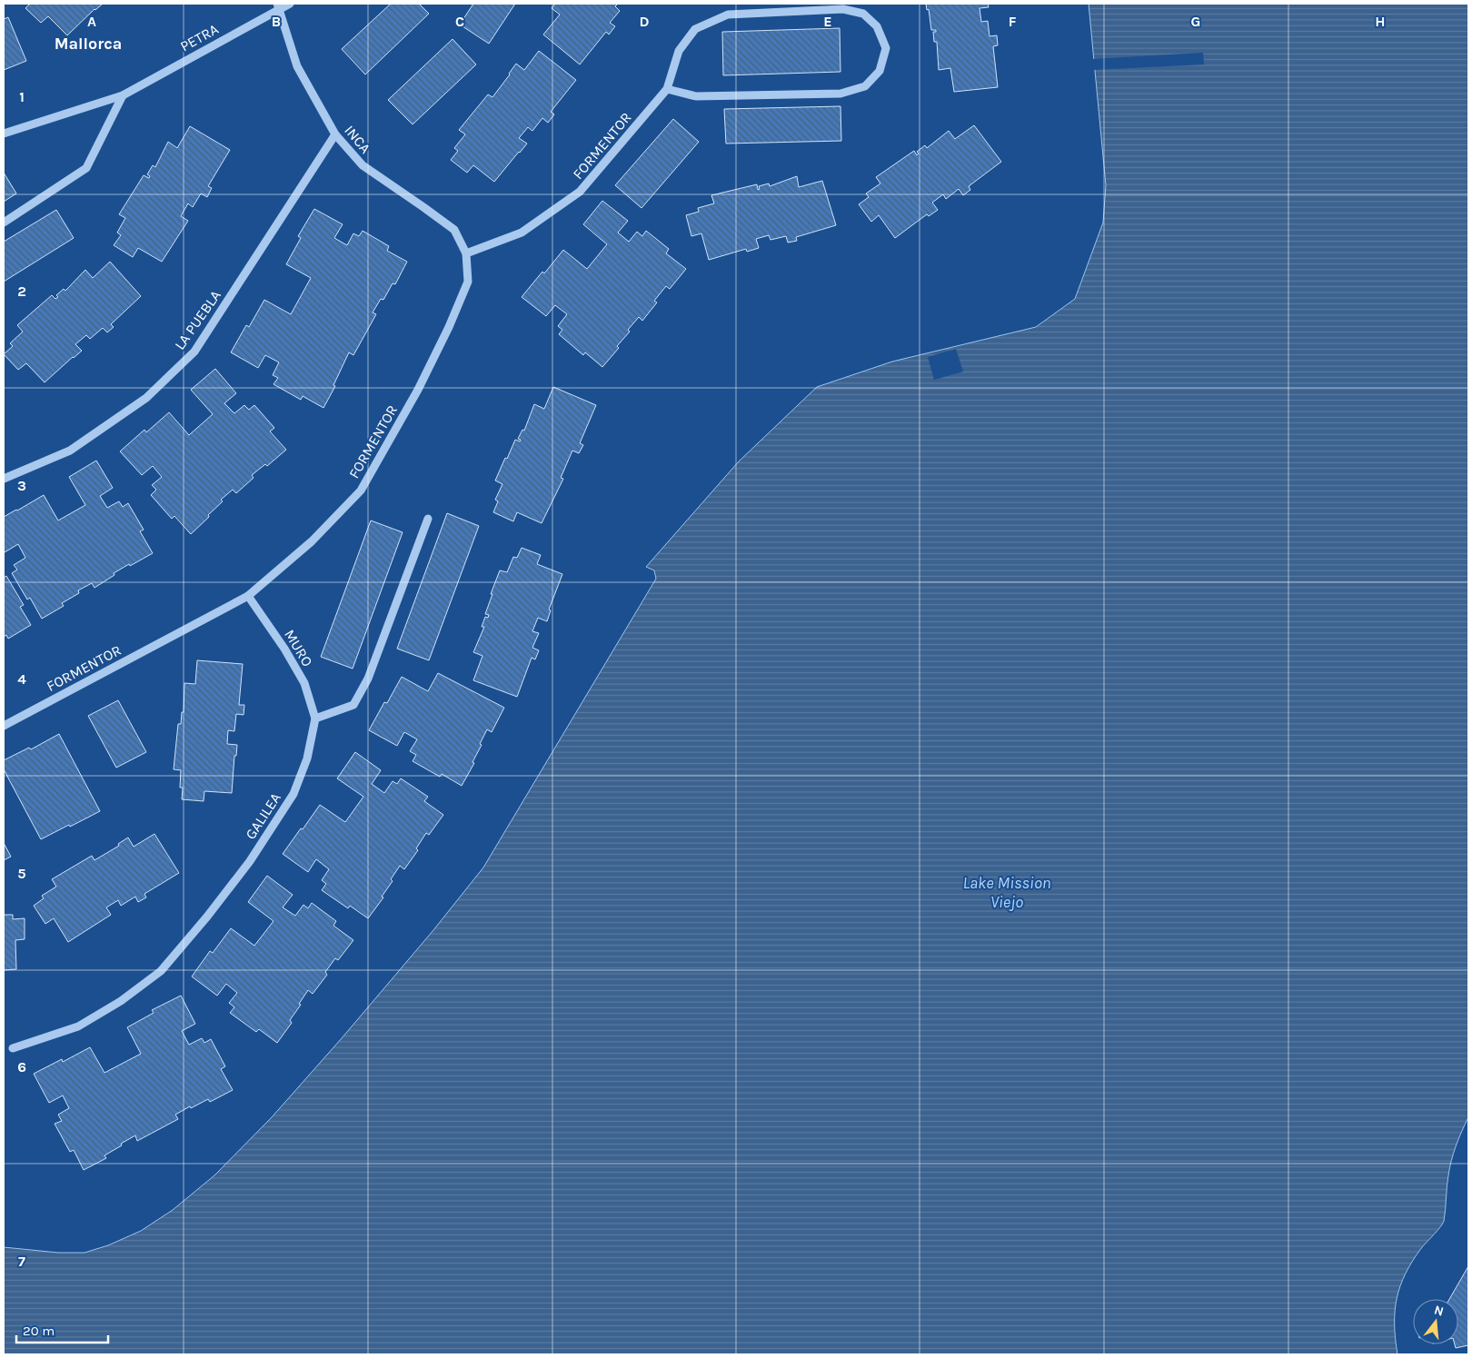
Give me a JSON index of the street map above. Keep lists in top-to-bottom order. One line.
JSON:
{"streets":{"street":["PETRA","INCA","FORMENTOR","LA PUEBLA","MURO","GALILEA"]},"crossings":[["PETRA","INCA"],["INCA","FORMENTOR"],["INCA","LA PUEBLA"],["FORMENTOR","MURO"],["MURO","GALILEA"]],"districts":["Mallorca"],"water":["Lake Mission Viejo"],"scale_bar":"20 m","north":"top","grid":{"columns":["A","B","C","D","E","F","G","H"],"rows":["1","2","3","4","5","6","7"]}}
